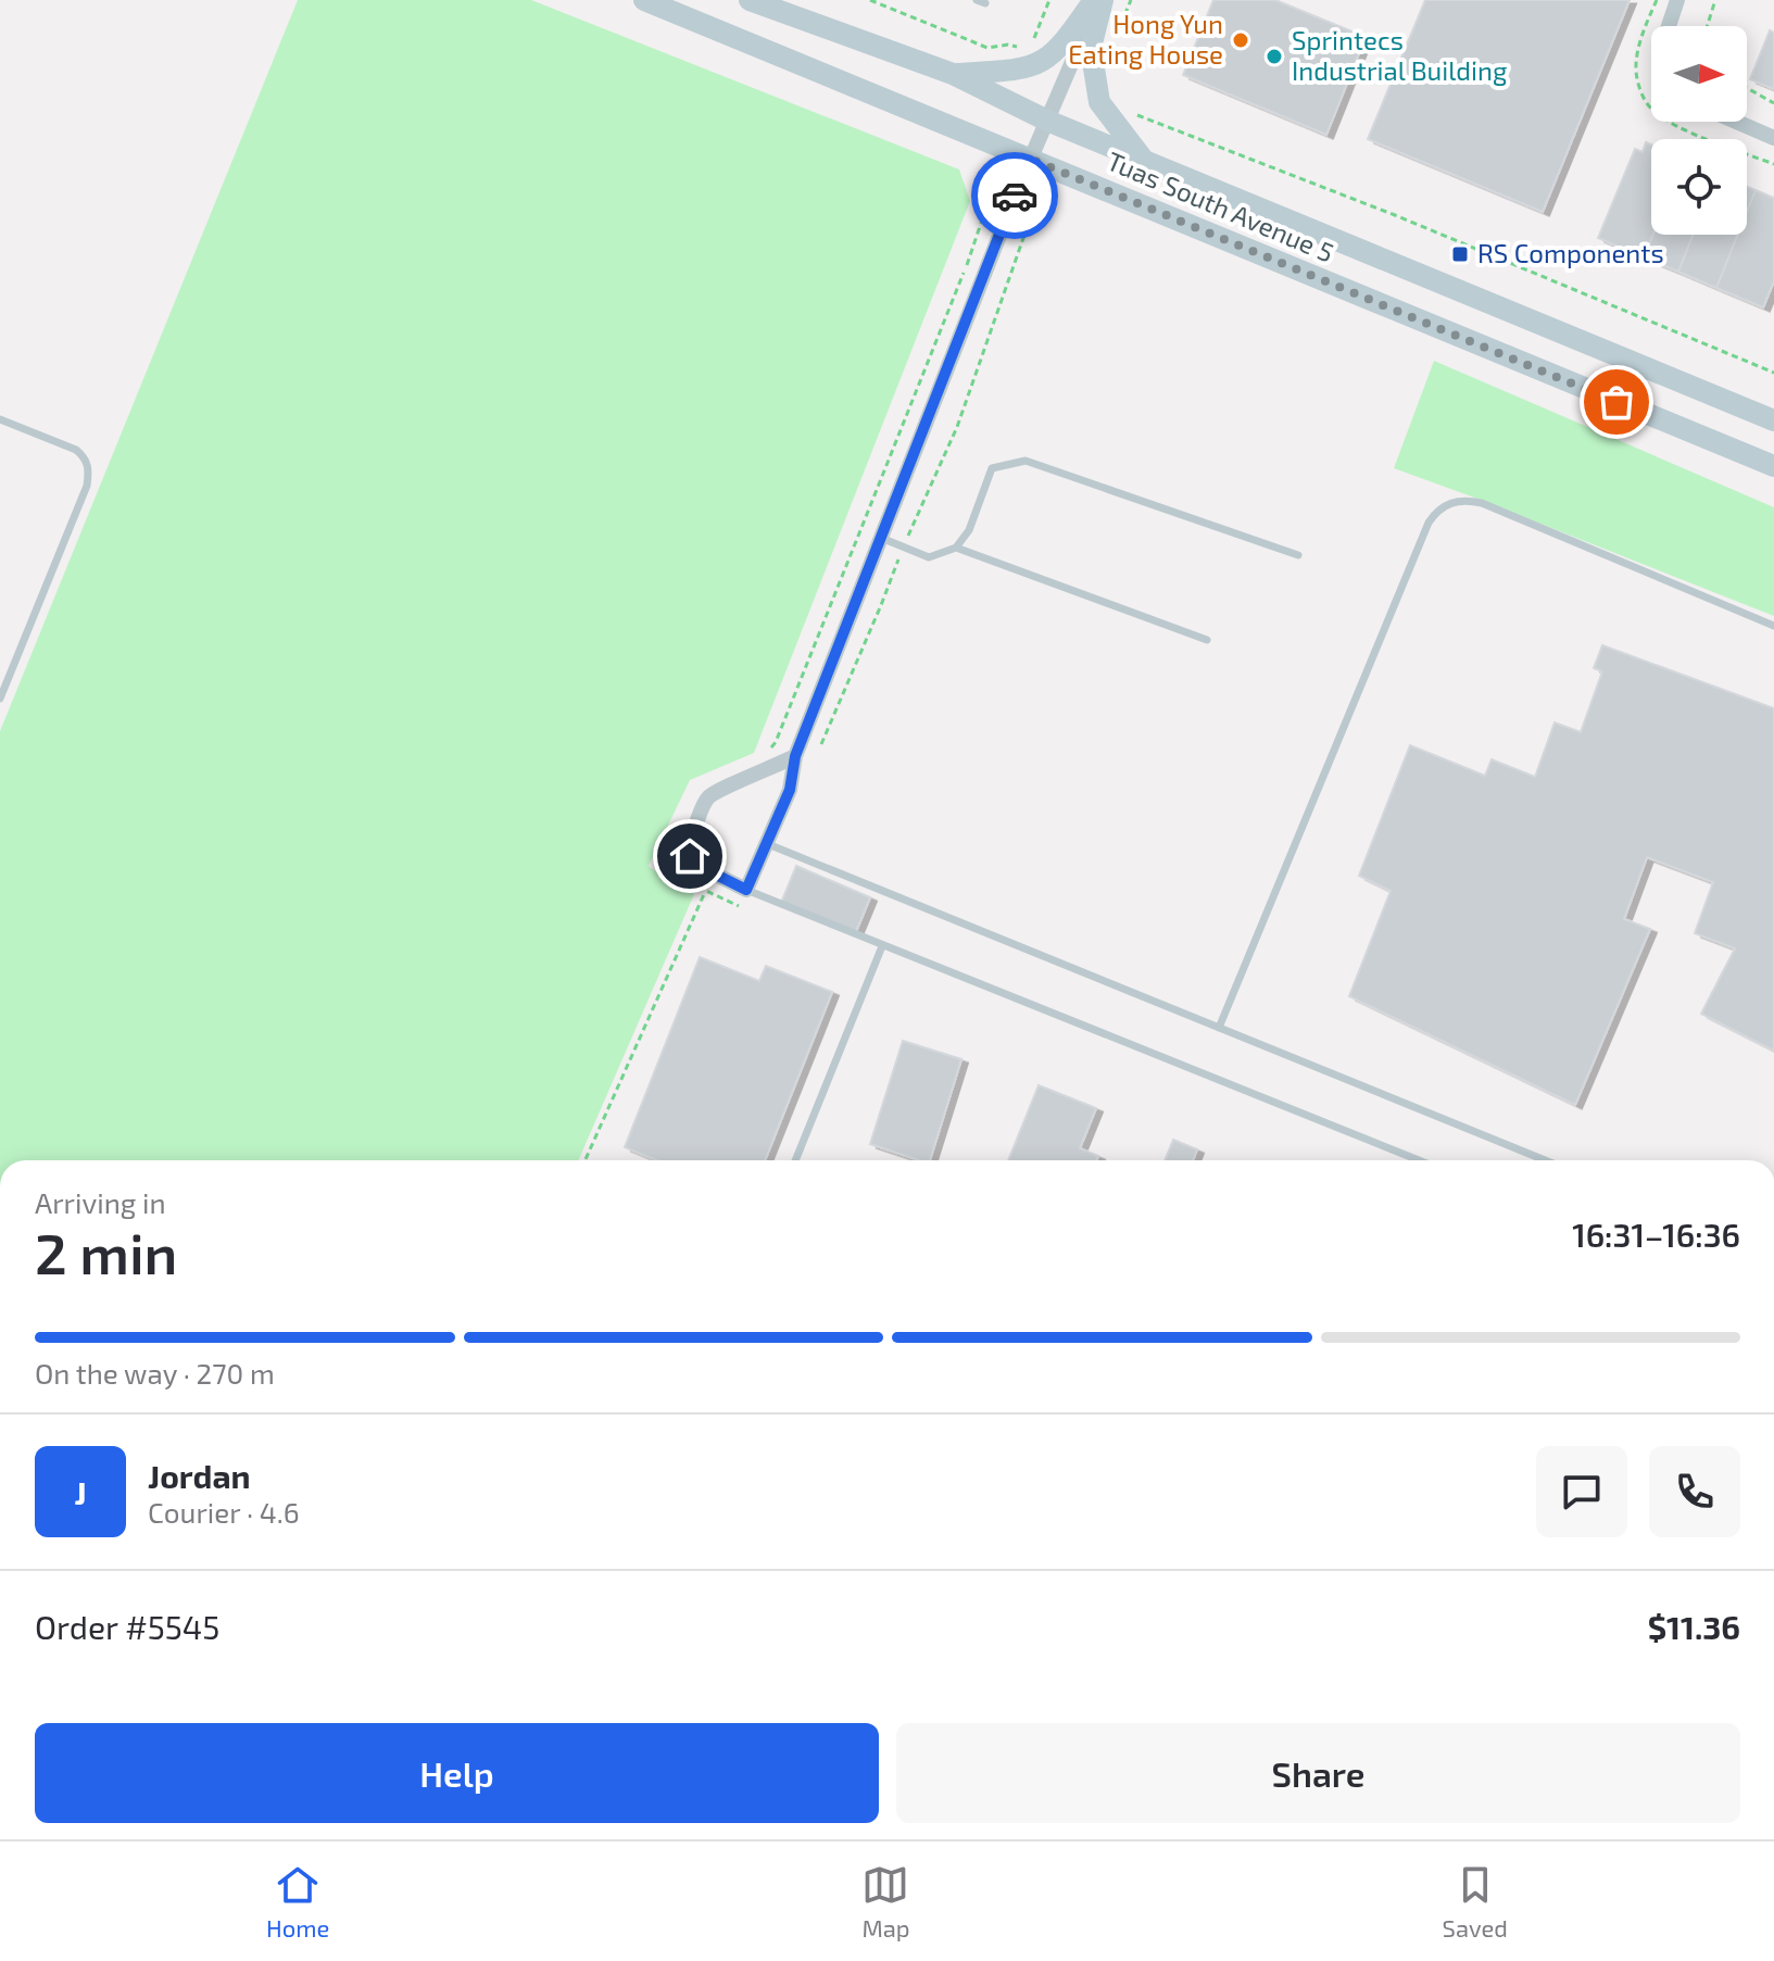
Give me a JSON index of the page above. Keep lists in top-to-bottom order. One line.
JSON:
{"streets":{"main road":["Tuas South Avenue 5"]},"places":{"other":["Hong Yun Eating House","Sprintecs Industrial Building"],"transit":["RS Components"]},"north":"right","page":{"heading":["2 min","Arriving in","16:31–16:36"],"panel":["Jordan","Courier · 4.6","Order #5545","$11.36"],"bar":"On the way · 270 m","round":"J","buttons":["Help","Share"],"tabs":["Home","Map","Saved"]}}
